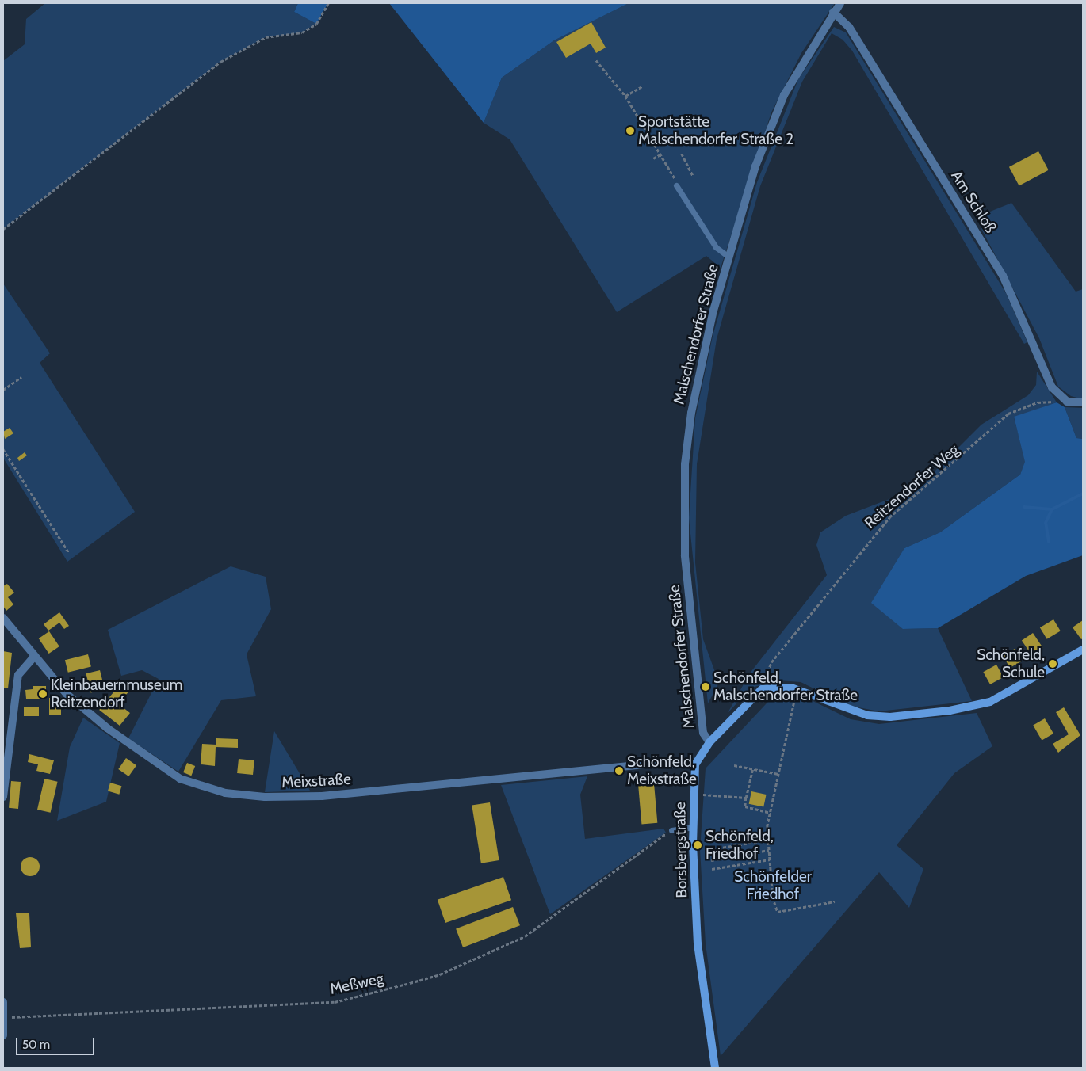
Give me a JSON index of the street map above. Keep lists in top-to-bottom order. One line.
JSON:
{"streets":{"street":["Am Schloß","Malschendorfer Straße","Meixstraße","Borsbergstraße"],"path":["Reitzendorfer Weg","Meßweg"]},"crossings":[["Am Schloß","Malschendorfer Straße"],["Am Schloß","Reitzendorfer Weg"],["Meixstraße","Borsbergstraße"]],"parks":["Schönfelder Friedhof"],"places":["Sportstätte Malschendorfer Straße 2","Schönfeld, Schule","Schönfeld, Malschendorfer Straße","Kleinbauernmuseum Reitzendorf","Schönfeld, Meixstraße","Schönfeld, Friedhof"],"scale_bar":"50 m"}
